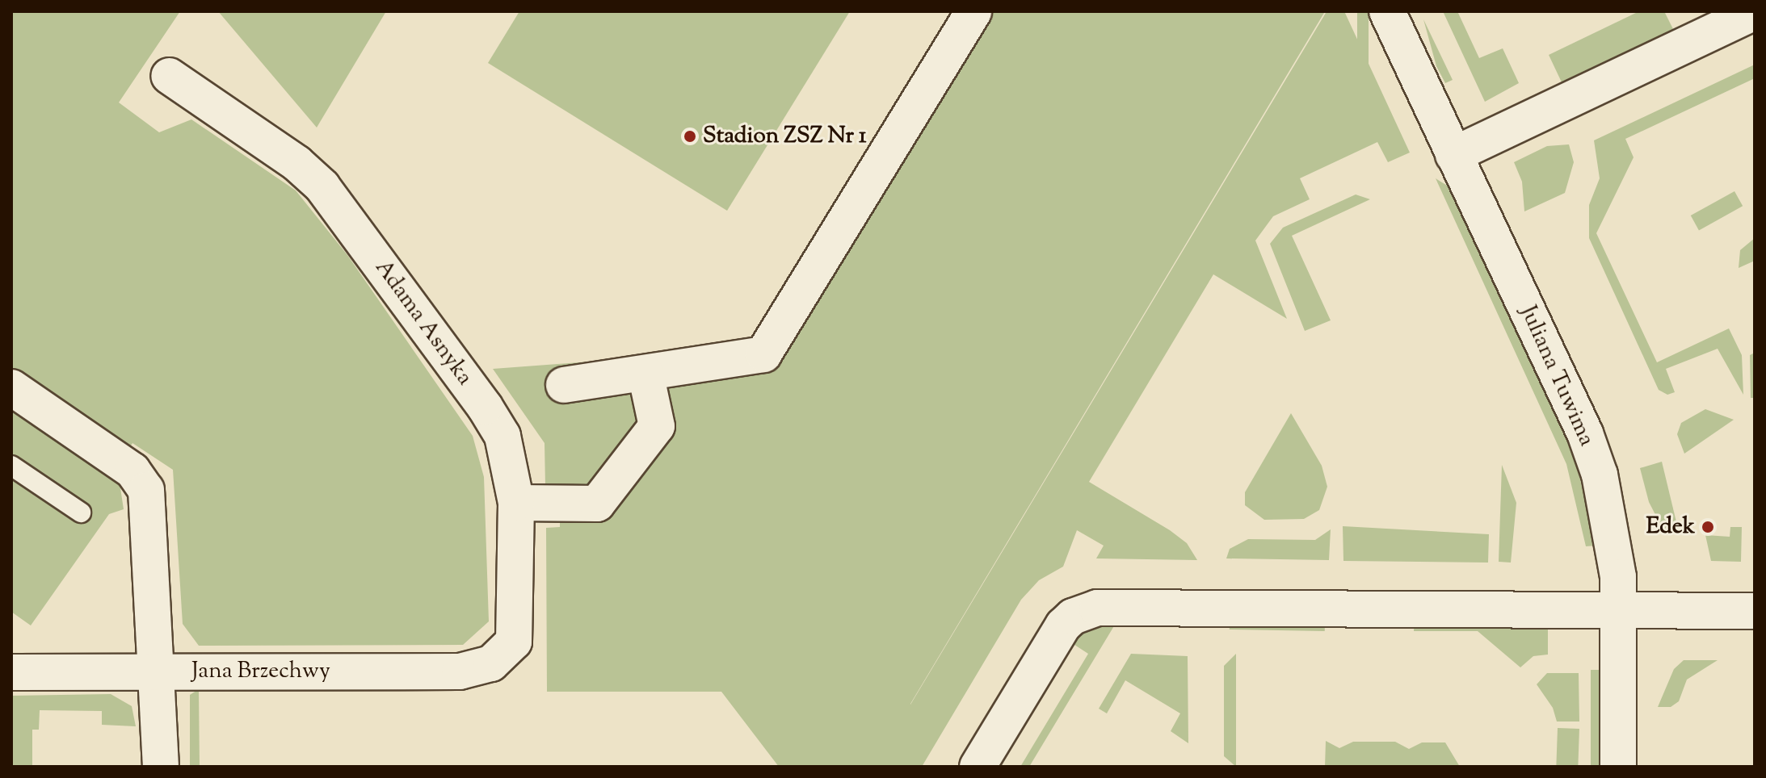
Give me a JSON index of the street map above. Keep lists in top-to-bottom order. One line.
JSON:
{"streets":{"street":["Adama Asnyka","Juliana Tuwima","Jana Brzechwy"]},"crossings":[["Adama Asnyka","Jana Brzechwy"]],"places":["Stadion ZSZ Nr 1","Edek"]}
